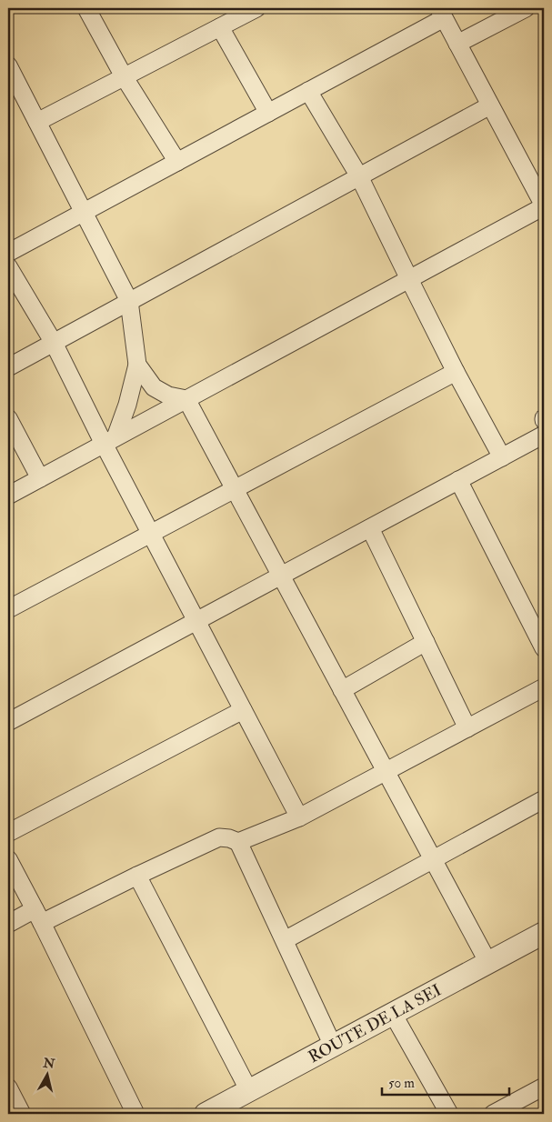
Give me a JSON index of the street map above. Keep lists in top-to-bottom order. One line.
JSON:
{"streets":{"street":["ROUTE DE LA SEI"]},"scale_bar":"50 m","north":"top"}
